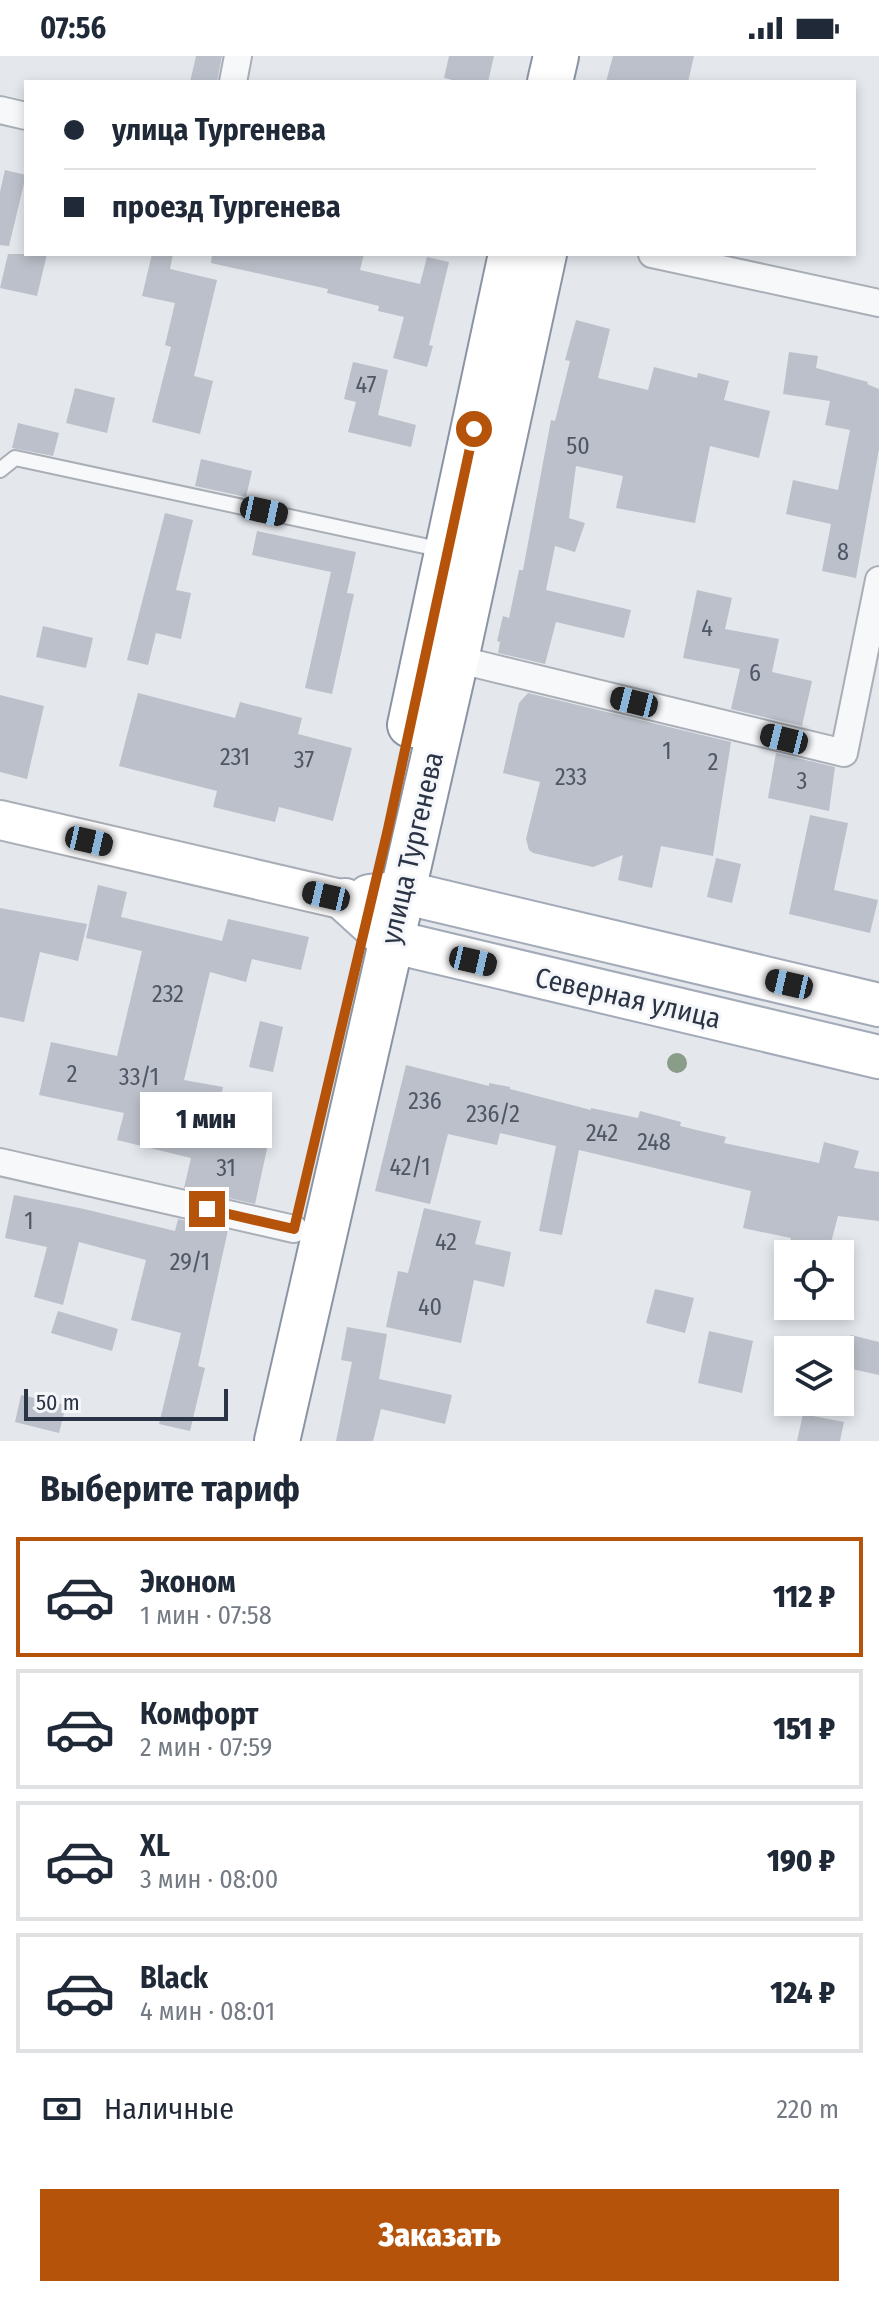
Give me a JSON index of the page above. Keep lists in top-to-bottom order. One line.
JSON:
{"streets":{"highway":["улица Тургенева"],"main road":["Северная улица"]},"crossings":[["улица Тургенева","Северная улица"]],"house_numbers":["47","50","8","4","6","1","231","37","2","233","3","232","2","33/1","236","236/2","242","248","42/1","31","1","42","29/1","40"],"scale_bar":"50 m","page":{"status":"07:56","banner":["улица Тургенева","проезд Тургенева"],"bubble":"1 мин","scale":"50 m","heading":"Выберите тариф","list":[{"name":"Эконом","note":"1 мин · 07:58","value":"112 ₽"},{"name":"Комфорт","note":"2 мин · 07:59","value":"151 ₽"},{"name":"XL","note":"3 мин · 08:00","value":"190 ₽"},{"name":"Black","note":"4 мин · 08:01","value":"124 ₽"}],"pay":["Наличные","220 m"],"buttons":"Заказать"}}
